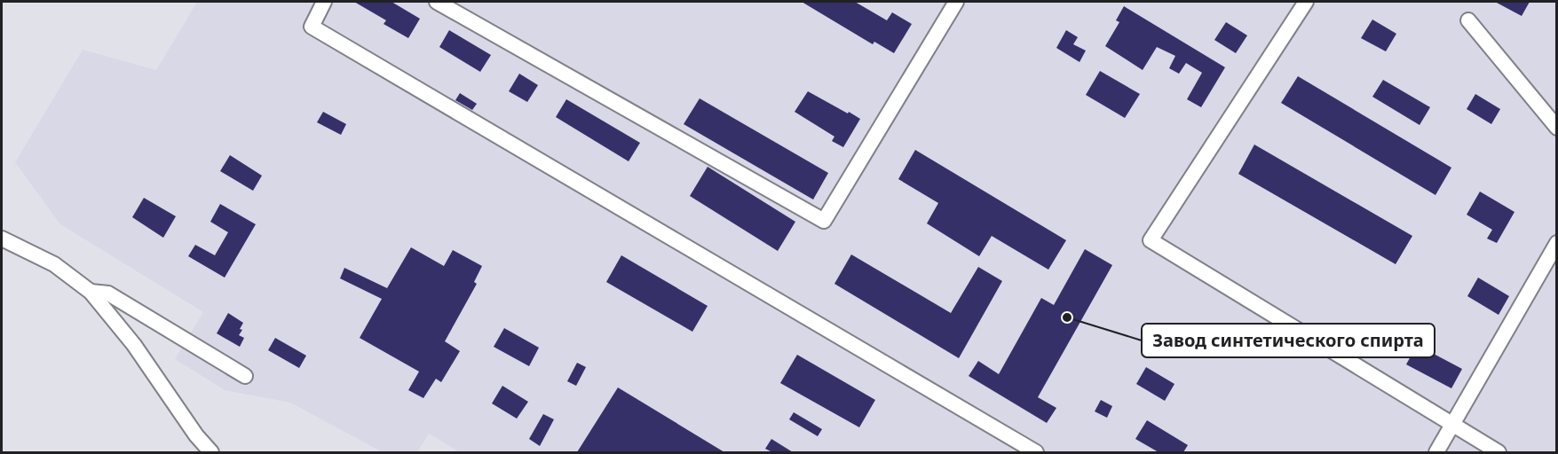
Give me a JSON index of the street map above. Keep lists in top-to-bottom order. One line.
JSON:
{"places":["Завод синтетического спирта"]}
